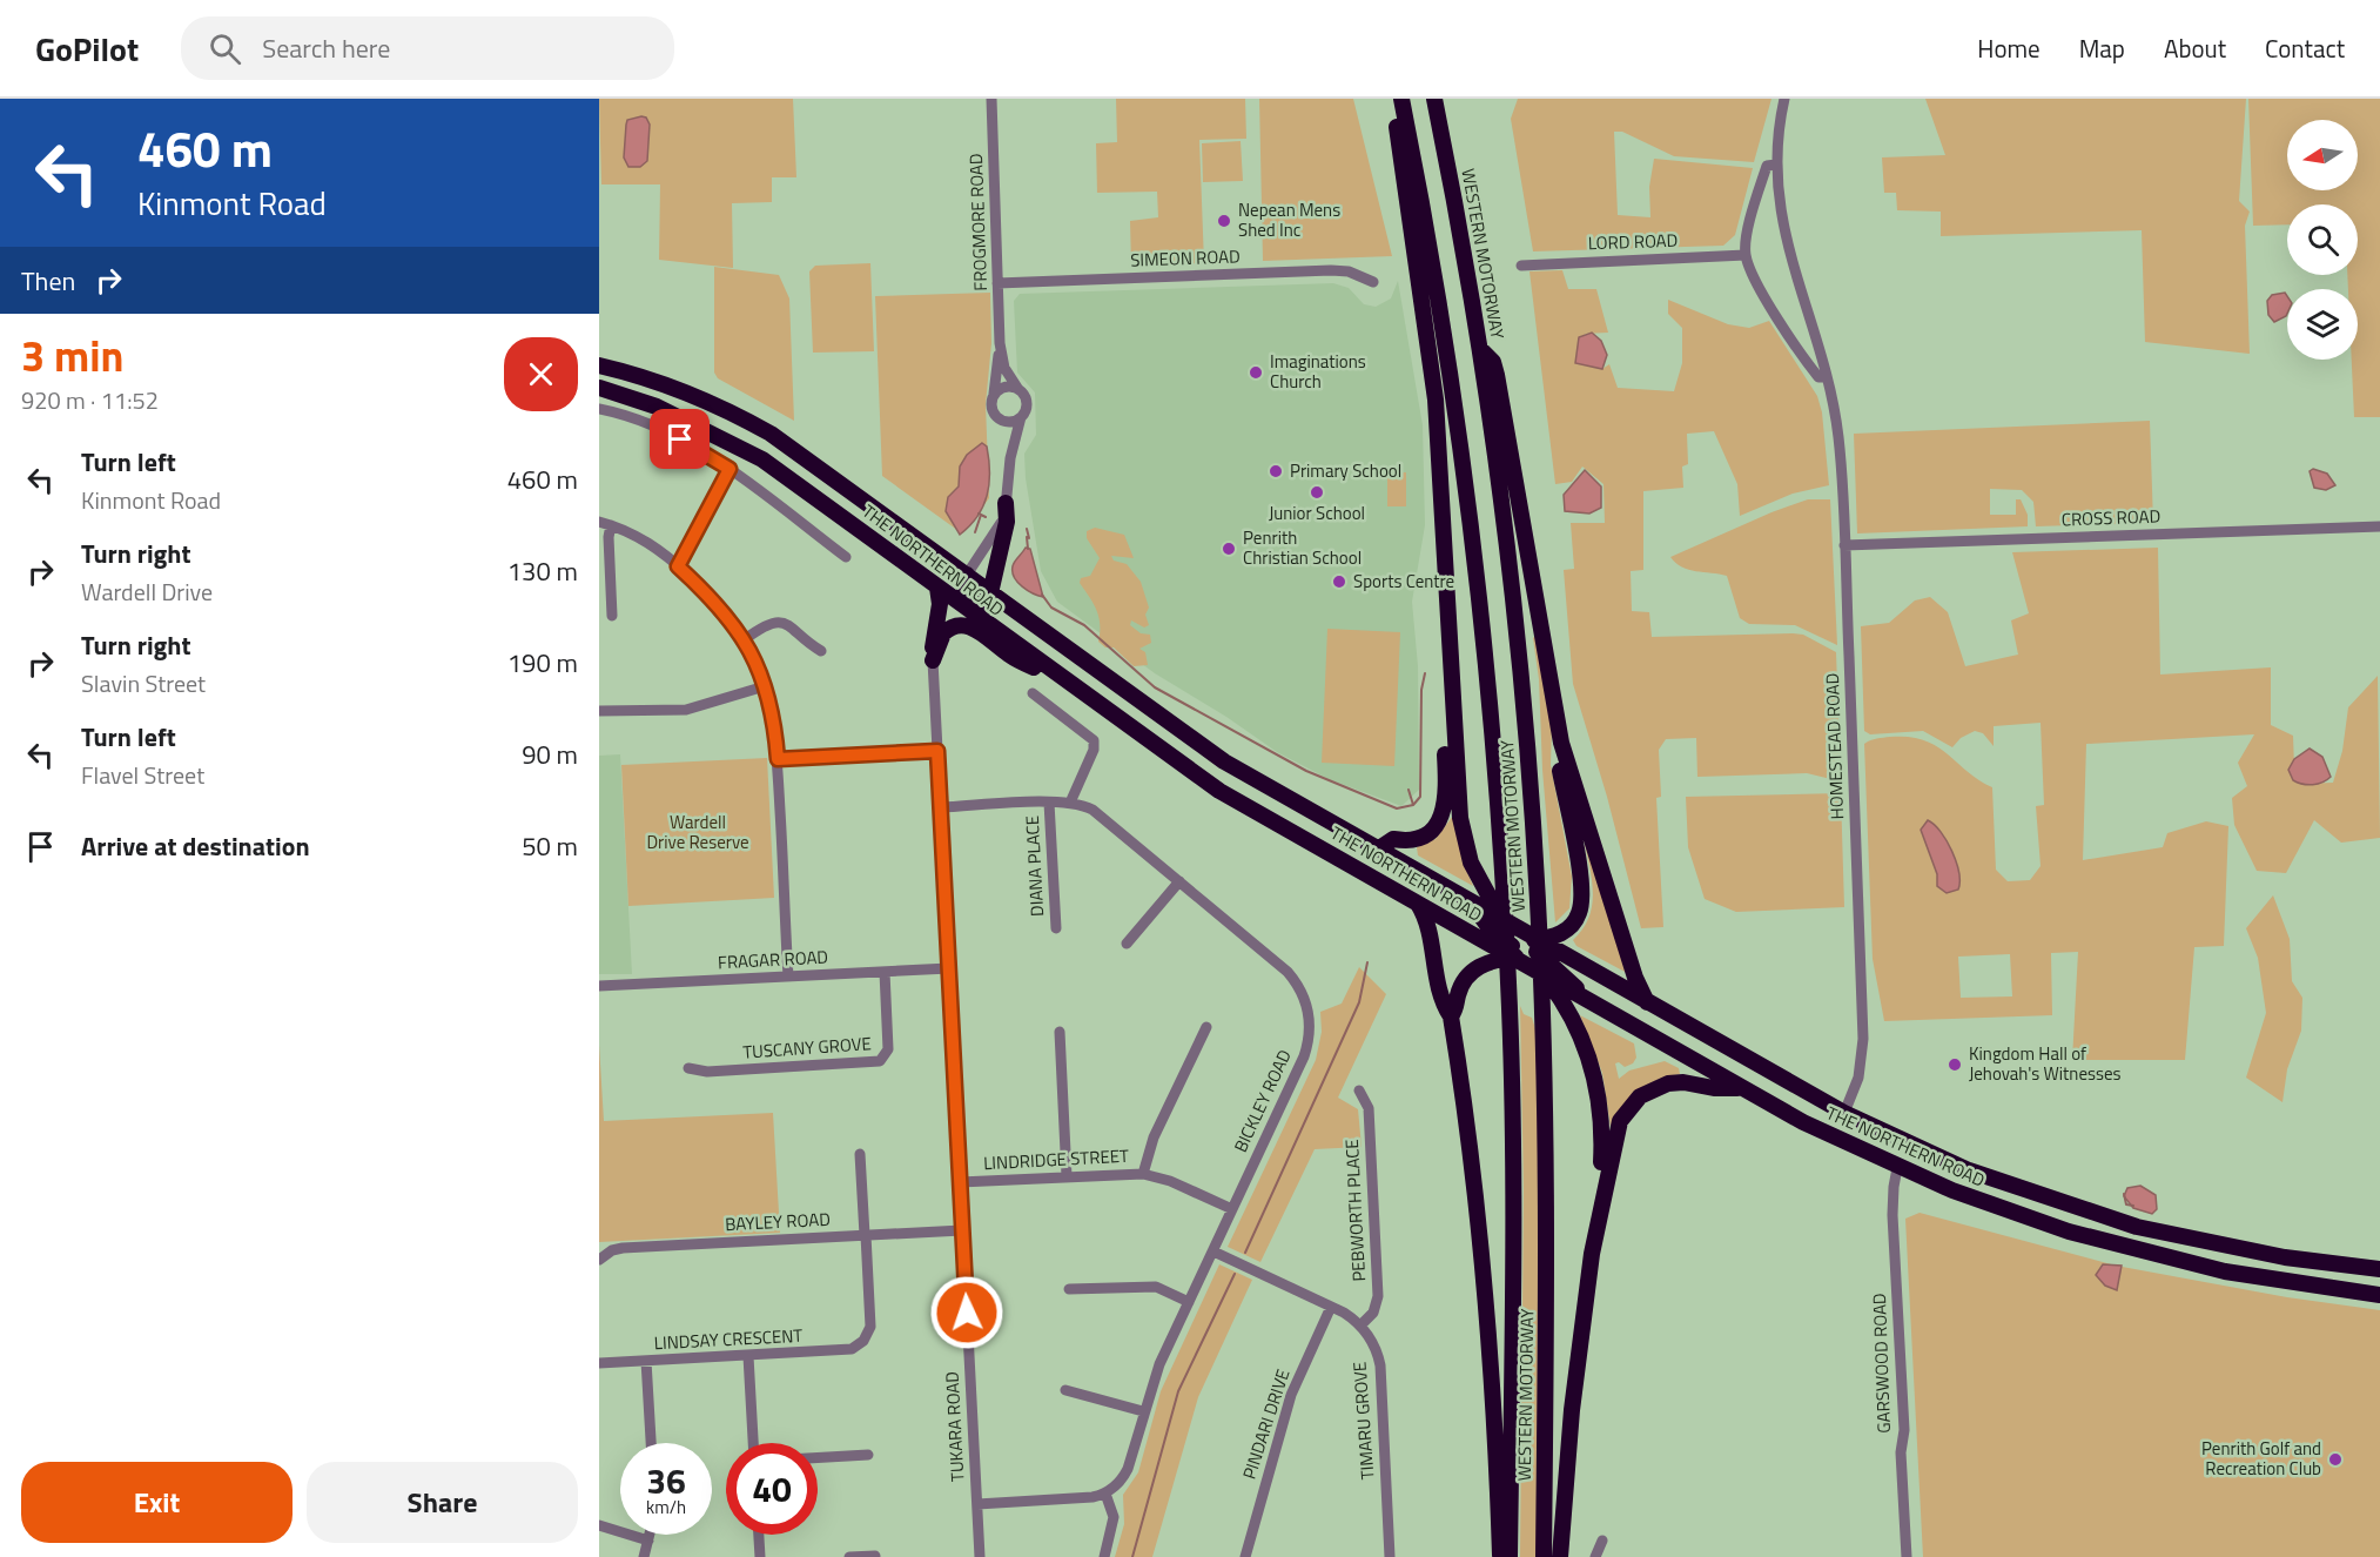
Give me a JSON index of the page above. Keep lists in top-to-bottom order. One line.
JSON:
{"streets":{"highway":["WESTERN MOTORWAY","THE NORTHERN ROAD"],"street":["FROGMORE ROAD","LORD ROAD","SIMEON ROAD","CROSS ROAD","HOMESTEAD ROAD","DIANA PLACE","FRAGAR ROAD","TUSCANY GROVE","BICKLEY ROAD","LINDRIDGE STREET","PEBWORTH PLACE","BAYLEY ROAD","LINDSAY CRESCENT","GARSWOOD ROAD","TIMARU GROVE","PINDARI DRIVE","TUKARA ROAD"]},"crossings":[["FROGMORE ROAD","SIMEON ROAD"],["LORD ROAD","HOMESTEAD ROAD"],["CROSS ROAD","HOMESTEAD ROAD"],["THE NORTHERN ROAD","HOMESTEAD ROAD"],["THE NORTHERN ROAD","GARSWOOD ROAD"],["DIANA PLACE","BICKLEY ROAD"],["FRAGAR ROAD","TUSCANY GROVE"],["FRAGAR ROAD","TUKARA ROAD"],["BICKLEY ROAD","LINDRIDGE STREET"],["BICKLEY ROAD","TIMARU GROVE"],["BICKLEY ROAD","TUKARA ROAD"],["LINDRIDGE STREET","TUKARA ROAD"],["PEBWORTH PLACE","TIMARU GROVE"],["BAYLEY ROAD","LINDSAY CRESCENT"],["BAYLEY ROAD","TUKARA ROAD"],["TIMARU GROVE","PINDARI DRIVE"]],"parks":["Wardell Drive Reserve"],"places":["Nepean Mens Shed Inc","Imaginations Church","Primary School","Junior School","Penrith Christian School","Sports Centre","Kingdom Hall of Jehovah's Witnesses","Penrith Golf and Recreation Club"],"north":"left","page":{"header":"GoPilot","search":"Search here","nav":["Home","Map","About","Contact"],"turn":["460 m","Kinmont Road"],"then":"Then","heading":["3 min","920 m · 11:52"],"list":[{"name":"Turn left","note":"Kinmont Road","value":"460 m"},{"name":"Turn right","note":"Wardell Drive","value":"130 m"},{"name":"Turn right","note":"Slavin Street","value":"190 m"},{"name":"Turn left","note":"Flavel Street","value":"90 m"},{"name":"Arrive at destination","value":"50 m"}],"speed":"36 km/h","limit":"40","buttons":["Exit","Share"]}}
